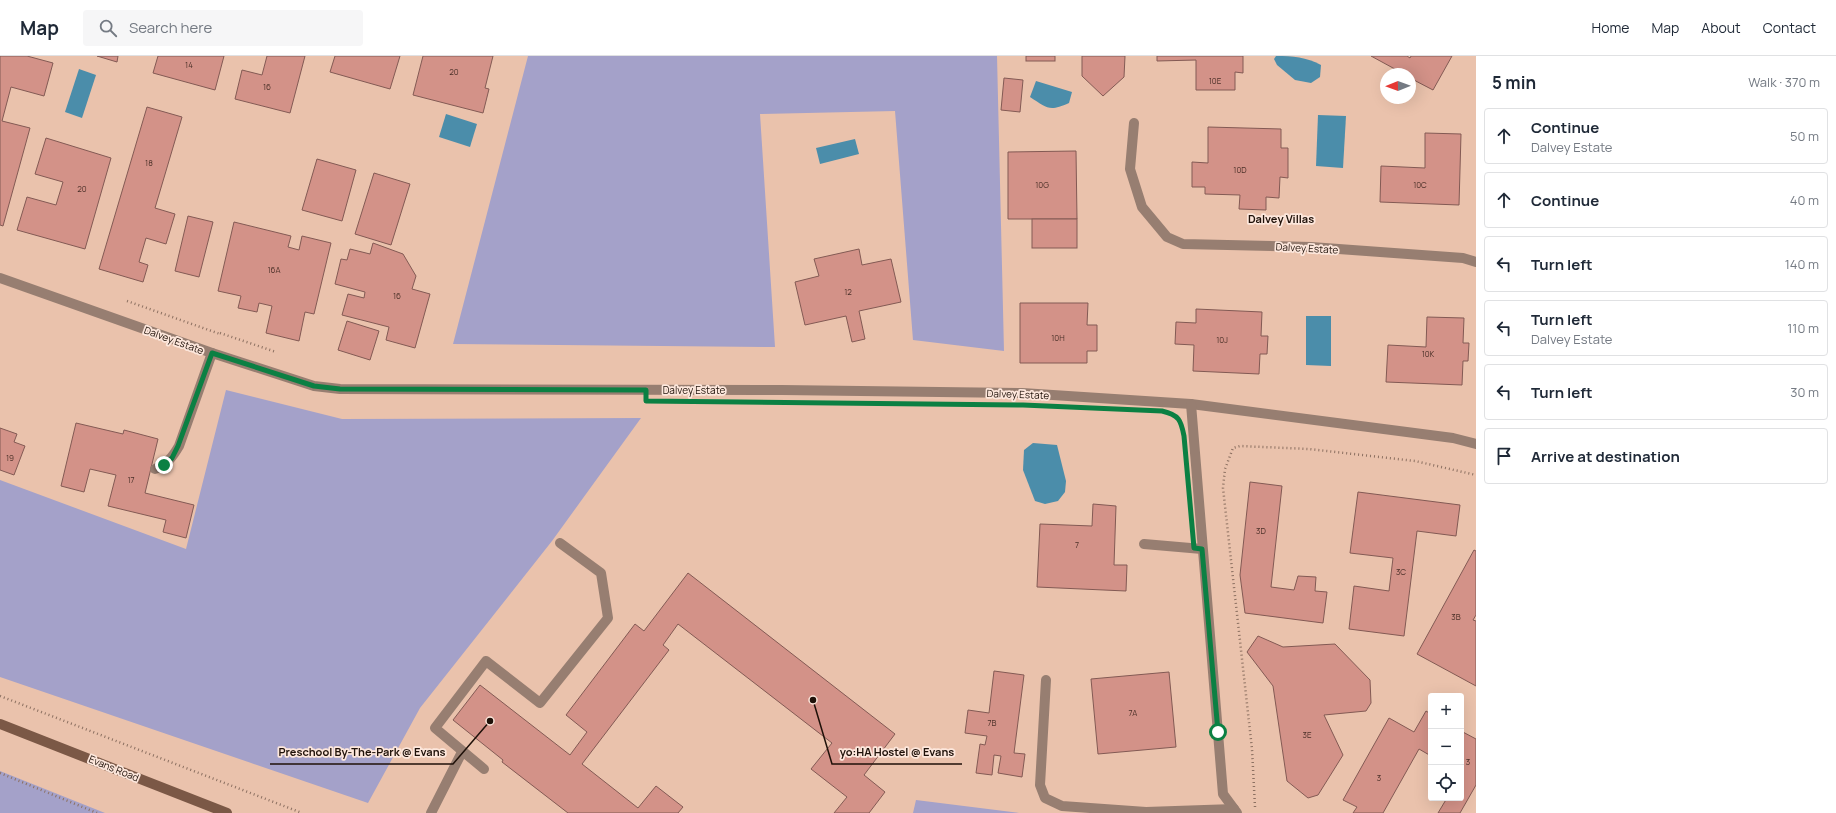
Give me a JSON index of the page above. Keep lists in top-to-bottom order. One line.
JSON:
{"streets":{"street":["Dalvey Estate","Evans Road"]},"districts":["Dalvey Villas"],"places":["yo:HA Hostel @ Evans","Preschool By-The-Park @ Evans"],"house_numbers":["14","20","10E","16","18","10D","10G","10C","20","16A","12","16","10H","10J","10K","19","17","3D","7","3C","3B","7A","7B","3E","3","3"],"north":"left","page":{"header":"Map","search":"Search here","nav":["Home","Map","About","Contact"],"heading":["5 min","Walk · 370 m"],"list":[["Continue","Dalvey Estate","50 m"],["Continue","40 m"],["Turn left","140 m"],["Turn left","Dalvey Estate","110 m"],["Turn left","30 m"],"Arrive at destination"],"map_buttons":["+","−"]}}
